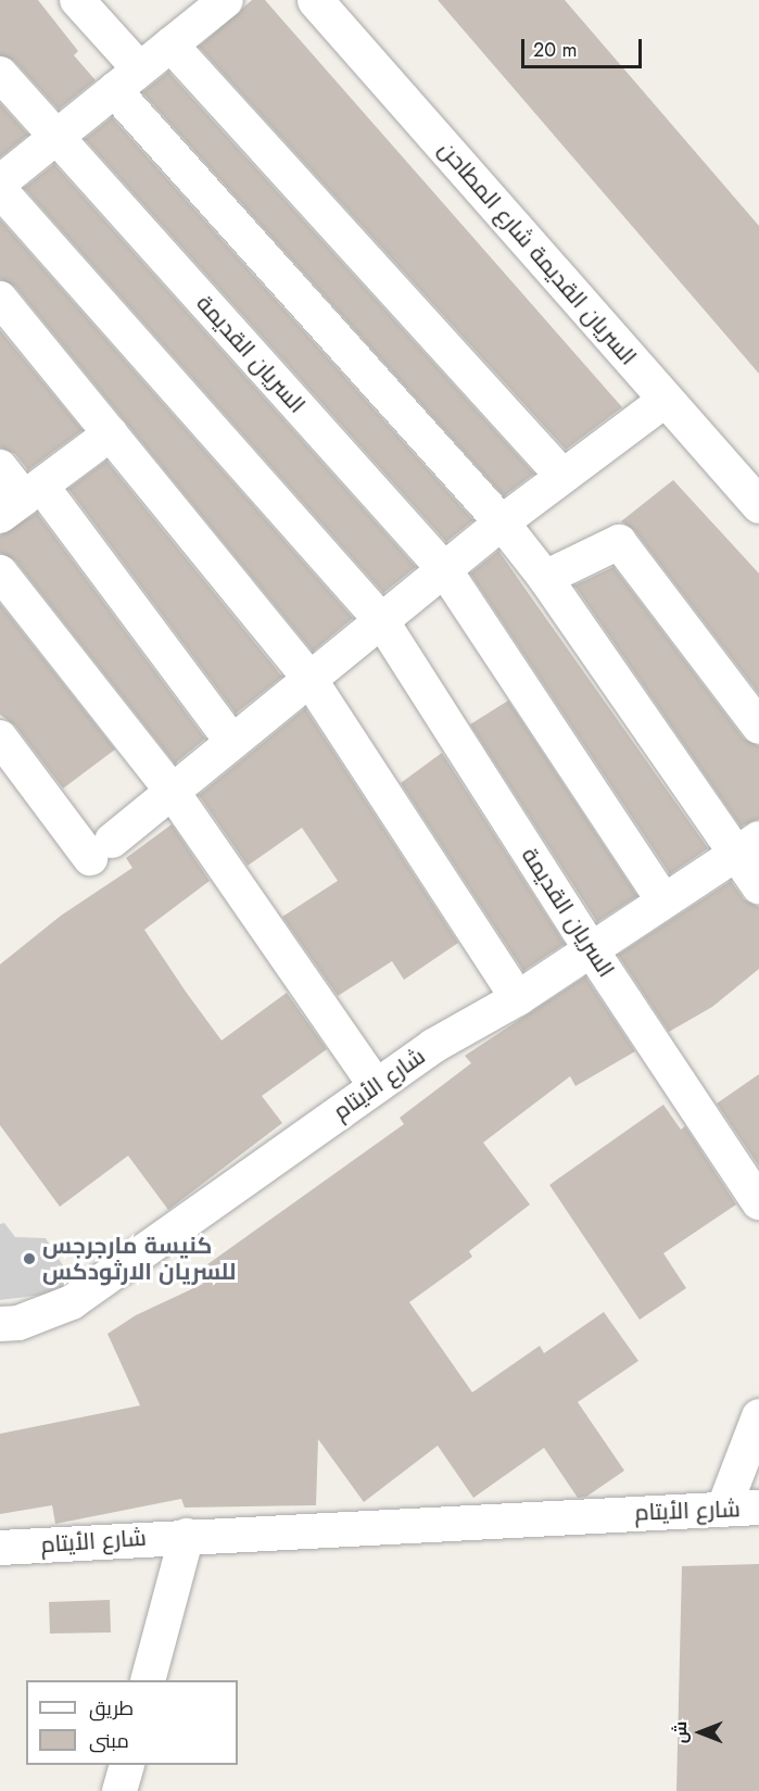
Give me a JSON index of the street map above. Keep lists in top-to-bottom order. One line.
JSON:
{"streets":{"street":["السريان القديمة شارع المطاحن","السريان القديمة","شارع الأيتام"]},"crossings":[["السريان القديمة","شارع الأيتام"]],"places":["كنيسة مارجرجس للسريان الارثودكس"],"legend":["طريق","مبنى"],"scale_bar":"20 m","north":"left"}
